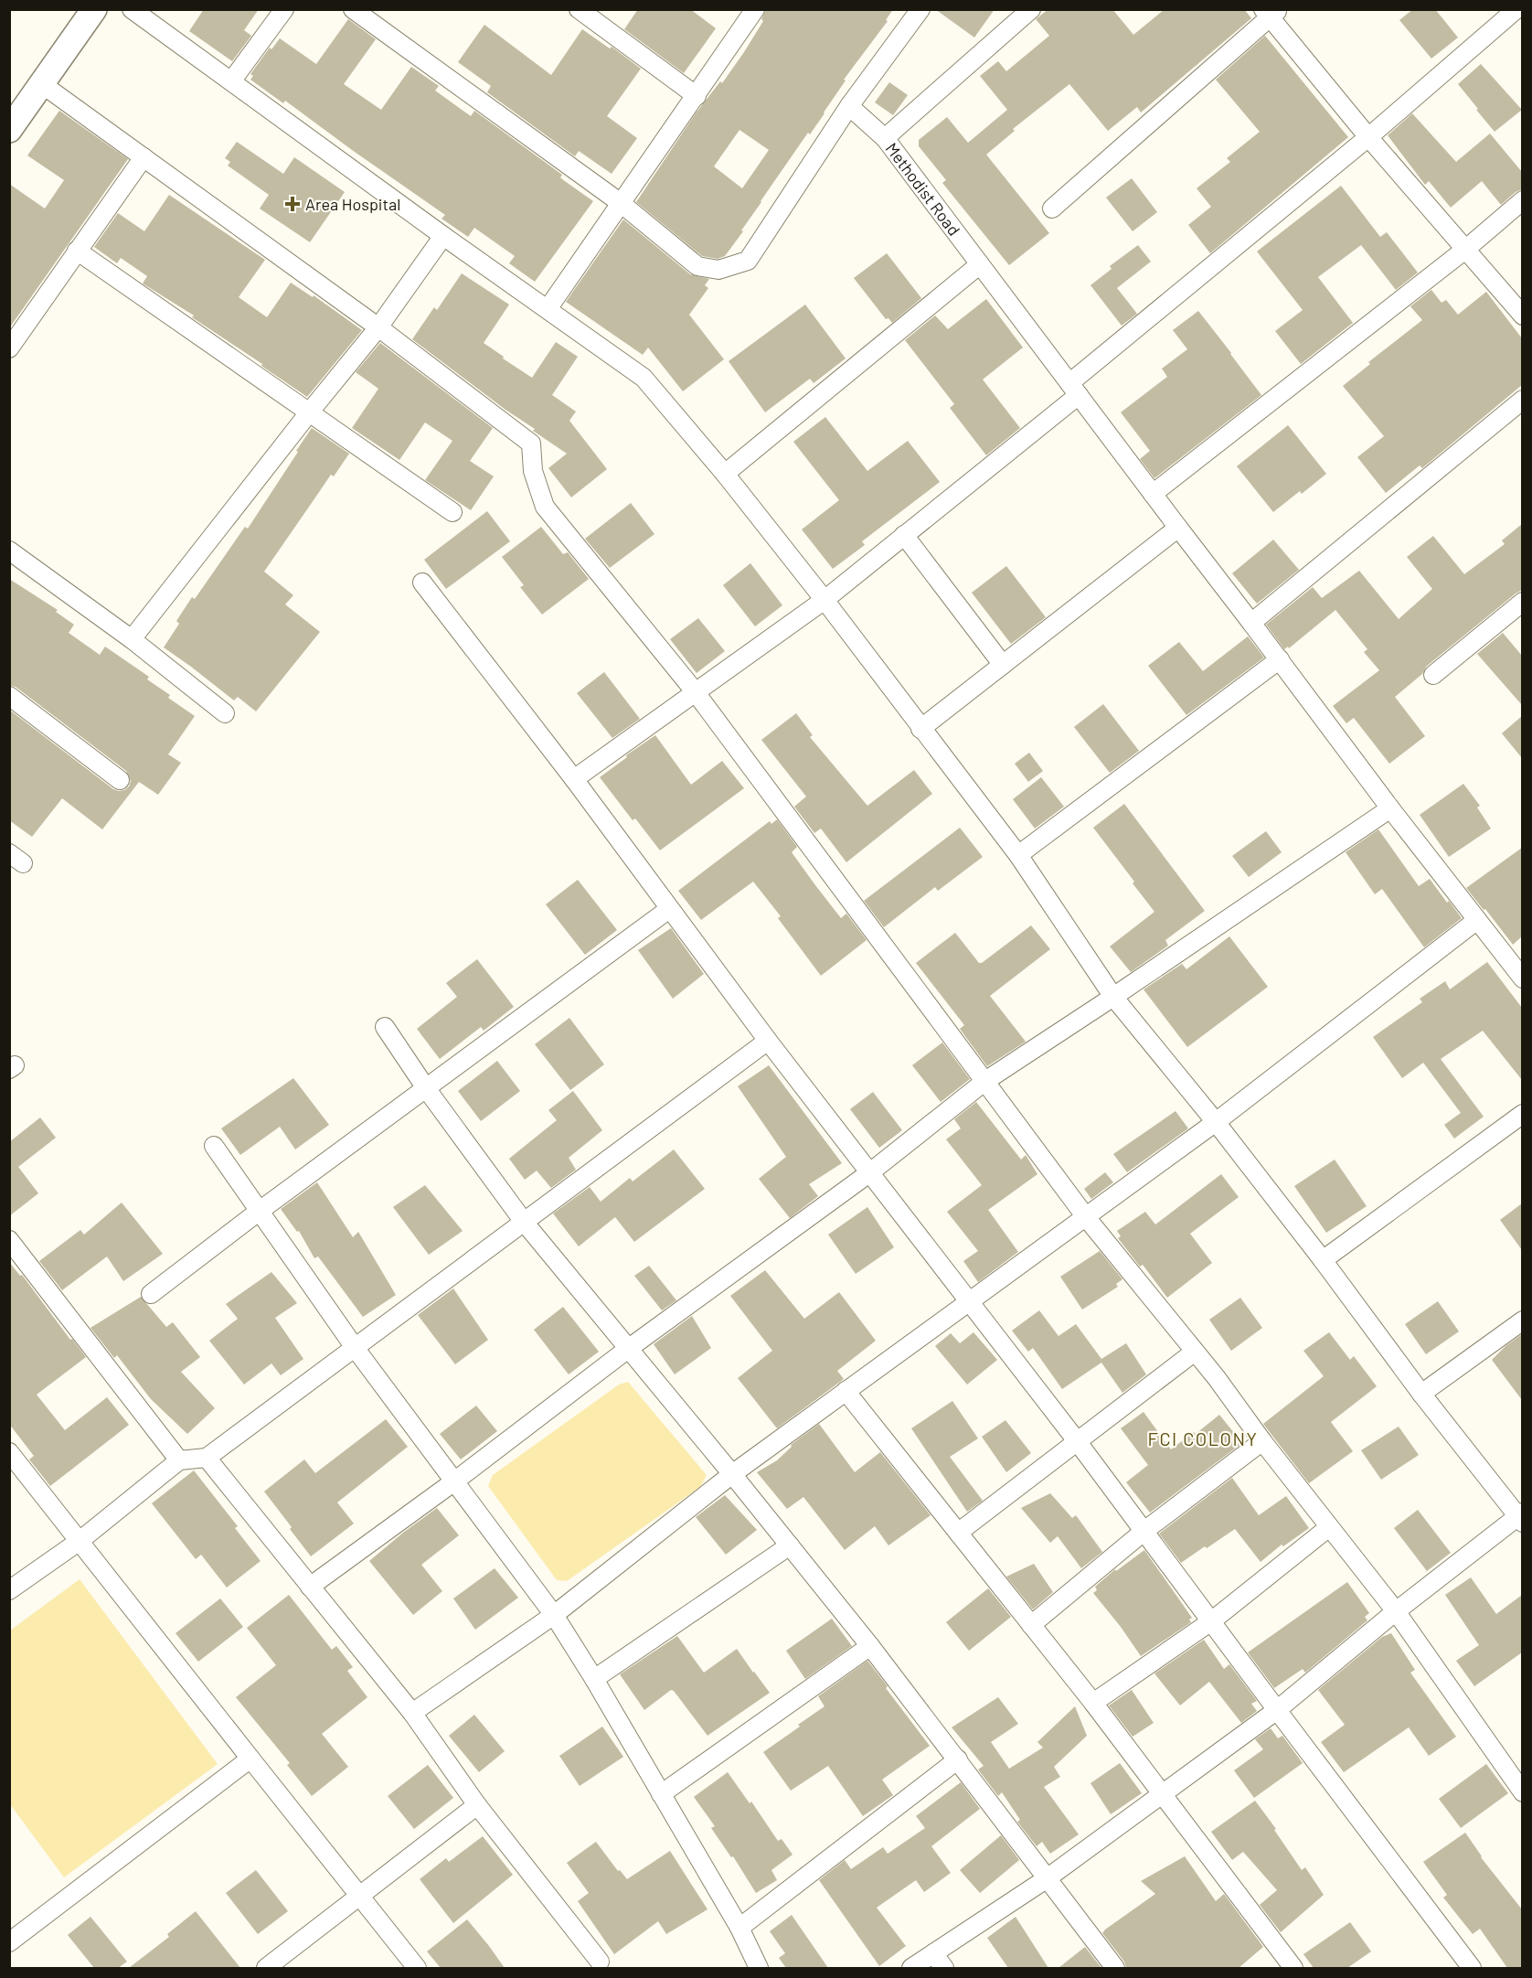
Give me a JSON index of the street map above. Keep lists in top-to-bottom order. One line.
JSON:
{"streets":{"street":["Methodist Road"]},"districts":["FCI COLONY"],"places":{"health":["Area Hospital"]}}
